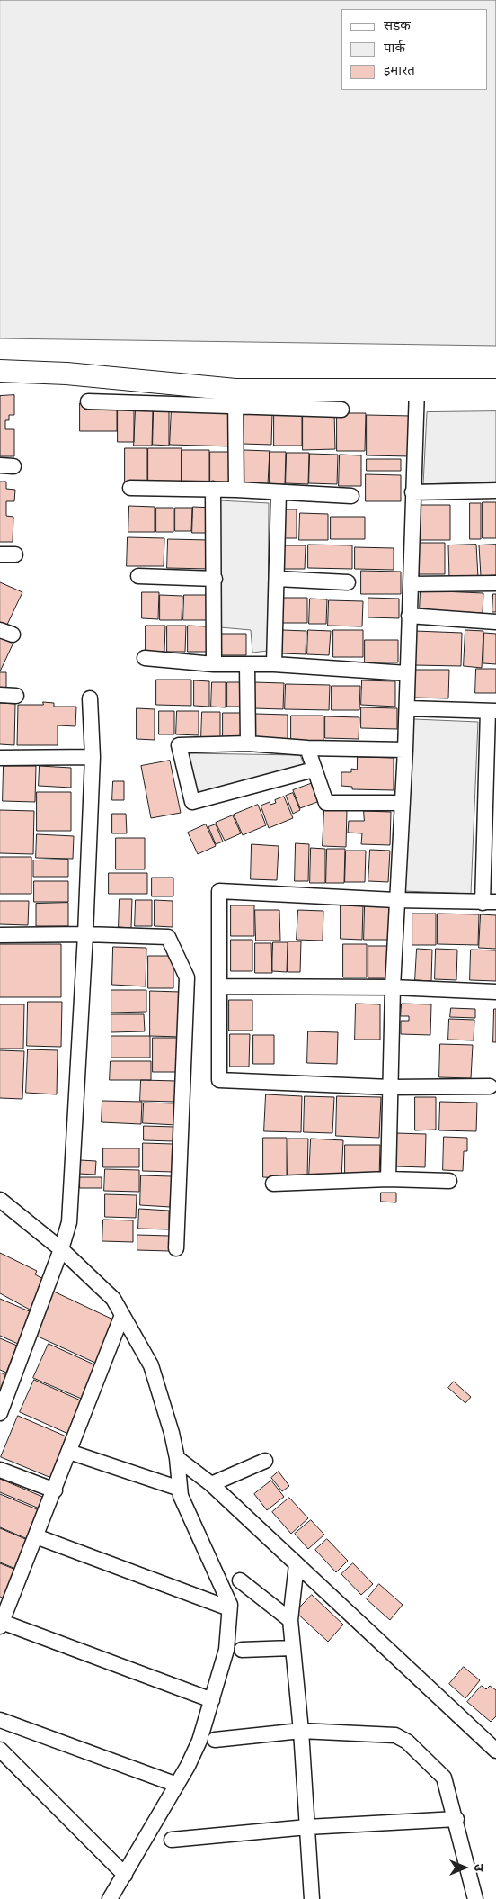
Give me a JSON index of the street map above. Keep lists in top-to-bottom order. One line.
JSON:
{"legend":["सड़क","पार्क","इमारत"],"north":"right"}
